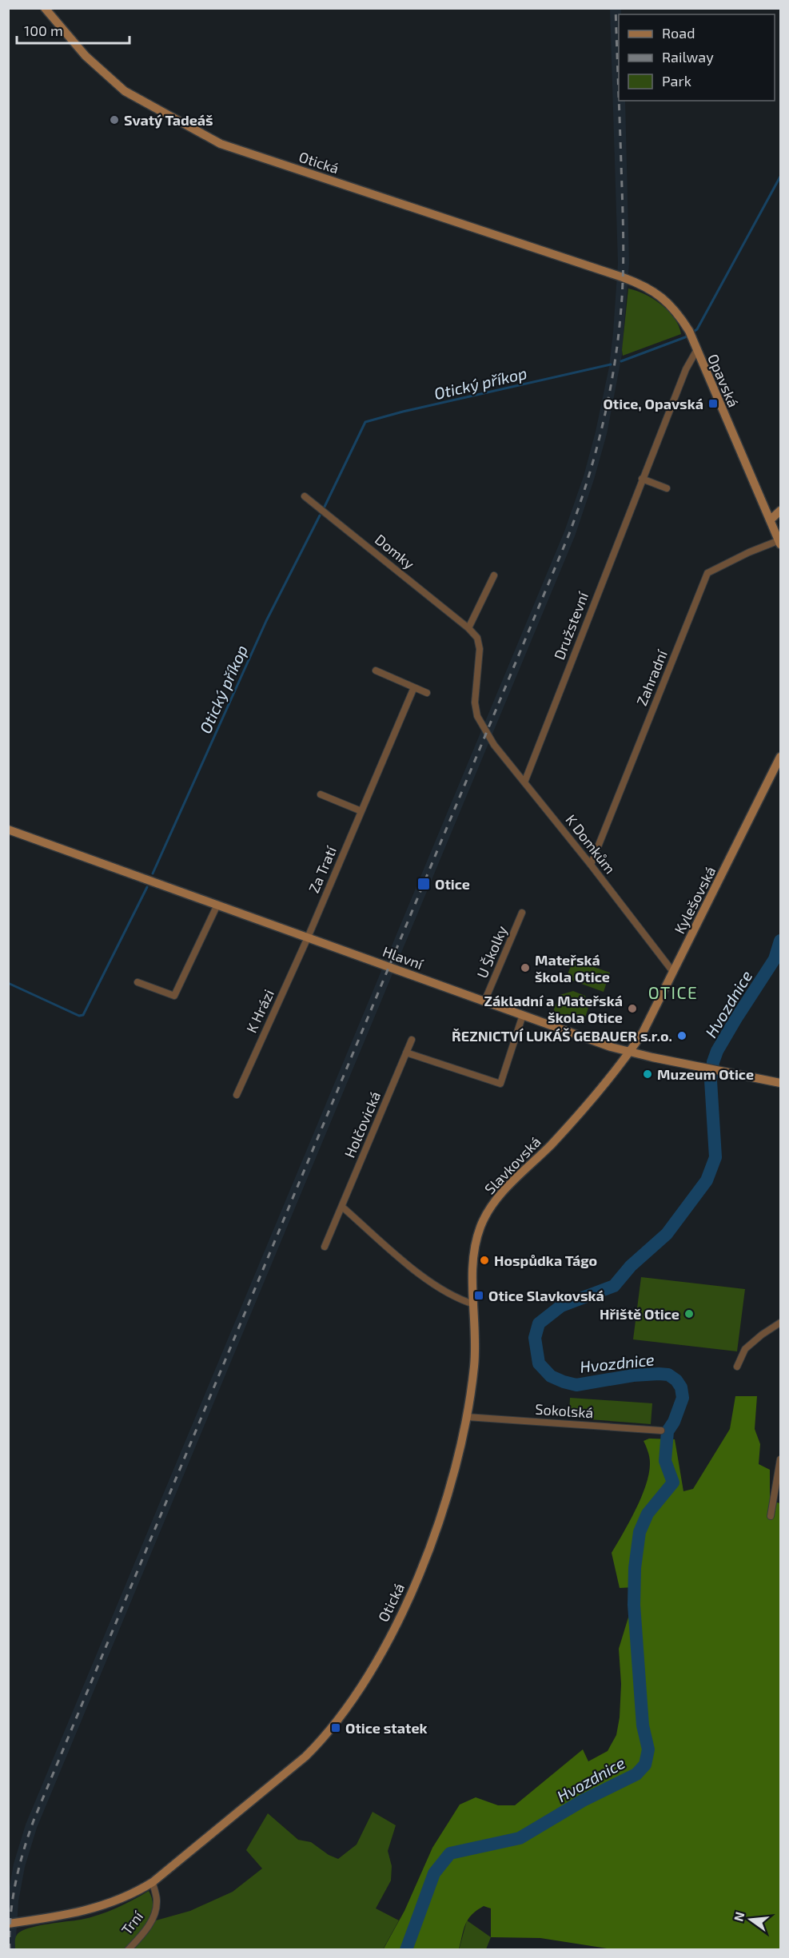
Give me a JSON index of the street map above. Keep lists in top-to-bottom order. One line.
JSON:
{"streets":{"main road":["Otická","Opavská","Kylešovská","Hlavní","Slavkovská"],"street":["Domky","Družstevní","Zahradní","K Domkům","Za Tratí","U Školky","K Hrázi","Holčovická","Sokolská","Trní"]},"crossings":[["Otická","Opavská"],["Otická","Slavkovská"],["Otická","Sokolská"],["Otická","Trní"],["Opavská","Družstevní"],["Domky","K Domkům"],["Družstevní","K Domkům"],["Zahradní","K Domkům"],["K Domkům","Kylešovská"],["Za Tratí","Hlavní"],["Za Tratí","K Hrázi"],["Kylešovská","Hlavní"],["Kylešovská","Slavkovská"],["U Školky","Hlavní"],["Hlavní","K Hrázi"],["Hlavní","Slavkovská"]],"districts":["OTICE"],"water":["Otický příkop","Hvozdnice"],"places":{"other":["Svatý Tadeáš","Mateřská škola Otice","Základní a Mateřská škola Otice","ŘEZNICTVÍ LUKÁŠ GEBAUER s.r.o.","Muzeum Otice","Hospůdka Tágo","Hřiště Otice"],"transit":["Otice, Opavská","Otice","Otice Slavkovská","Otice statek"]},"legend":["Road","Railway","Park"],"scale_bar":"100 m","north":"left"}
